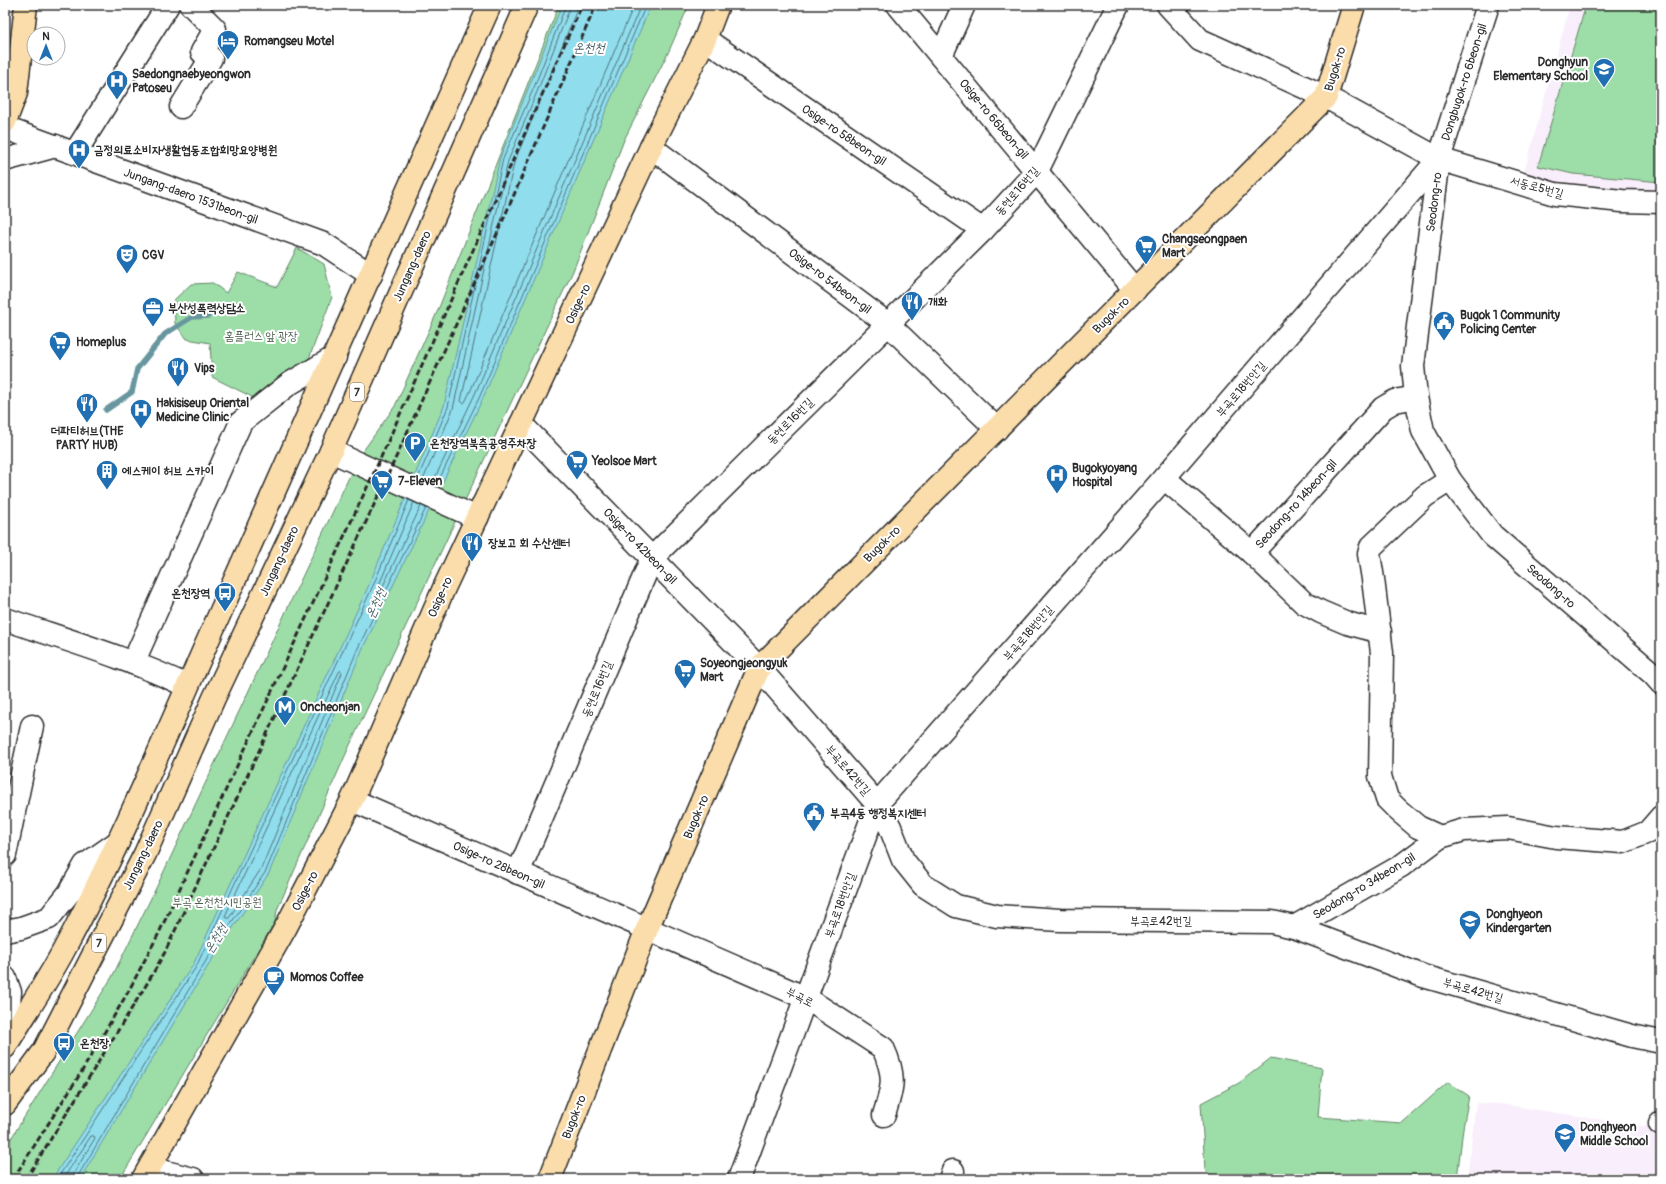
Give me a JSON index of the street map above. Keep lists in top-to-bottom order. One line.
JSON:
{"streets":{"main road":["Bugok-ro","Jungang-daero","Osige-ro","7"],"street":["Dongbugok-ro 6beon-gil","Osige-ro 66beon-gil","Osige-ro 58beon-gil","서동로5번길","동현로16번길","Jungang-daero 1531beon-gil","Seodong-ro","Osige-ro 54beon-gil","부곡로18번안길","Seodong-ro 14beon-gil","Osige-ro 42beon-gil","부곡로42번길","Osige-ro 28beon-gil","Seodong-ro 34beon-gil","부곡로"]},"crossings":[["Bugok-ro","Osige-ro 66beon-gil"],["Bugok-ro","Seodong-ro"],["Bugok-ro","Osige-ro 54beon-gil"],["Bugok-ro","Osige-ro 42beon-gil"],["Bugok-ro","부곡로42번길"],["Bugok-ro","Osige-ro 28beon-gil"],["Bugok-ro","부곡로"],["Dongbugok-ro 6beon-gil","서동로5번길"],["Dongbugok-ro 6beon-gil","Seodong-ro"],["Dongbugok-ro 6beon-gil","부곡로18번안길"],["Osige-ro 66beon-gil","동현로16번길"],["Osige-ro 58beon-gil","동현로16번길"],["Osige-ro 58beon-gil","Osige-ro"],["서동로5번길","Seodong-ro"],["서동로5번길","부곡로18번안길"],["동현로16번길","Osige-ro 54beon-gil"],["동현로16번길","Osige-ro 42beon-gil"],["동현로16번길","Osige-ro 28beon-gil"],["Jungang-daero 1531beon-gil","7"],["Seodong-ro","부곡로18번안길"],["Seodong-ro","Seodong-ro 14beon-gil"],["Osige-ro 54beon-gil","Osige-ro"],["Osige-ro","Osige-ro 42beon-gil"],["Osige-ro","Osige-ro 28beon-gil"],["부곡로18번안길","부곡로42번길"],["부곡로18번안길","부곡로"],["Osige-ro 42beon-gil","부곡로42번길"],["부곡로42번길","Seodong-ro 34beon-gil"],["Osige-ro 28beon-gil","부곡로"]],"water":["온천천"],"parks":["홈플러스 앞 광장","부곡 온천천시민공원"],"places":{"hotel":["Romangseu Motel"],"school or university":["Donghyun Elementary School","Donghyeon Kindergarten","Donghyeon Middle School"],"hospital":["Saedongnaebyeongwon Patoseu","금정의료소비자생활협동조합희망요양병원","Hakisiseup Oriental Medicine Clinic","Bugokyoyang Hospital"],"supermarket":["Changseongpaen Mart","Homeplus","Yeolsoe Mart","7-Eleven","Soyeongjeongyuk Mart"],"theatre":["CGV"],"restaurant":["개화","Vips","더파티허브(THE PARTY HUB)","장보고 회 수산센터"],"office":["부산성폭력상담소"],"public building":["Bugok 1 Community Policing Center","부곡4동 행정복지센터"],"parking":["온천장역북측공영주차장"],"building":["에스케이 허브 스카이"],"bus stop":["온천장역","온천장"],"metro station":["Oncheonjan"],"cafe":["Momos Coffee"]},"north":"top"}
